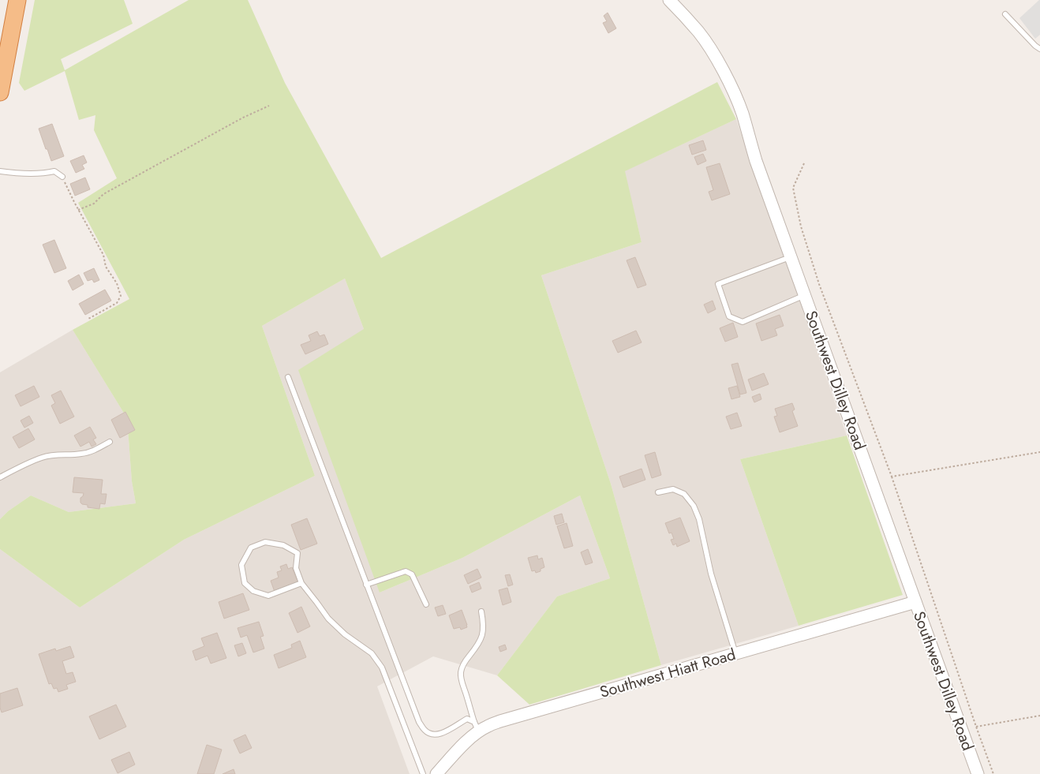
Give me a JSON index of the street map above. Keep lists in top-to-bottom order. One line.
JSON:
{"streets":{"street":["Southwest Dilley Road","Southwest Hiatt Road"]},"crossings":[["Southwest Dilley Road","Southwest Hiatt Road"]]}
